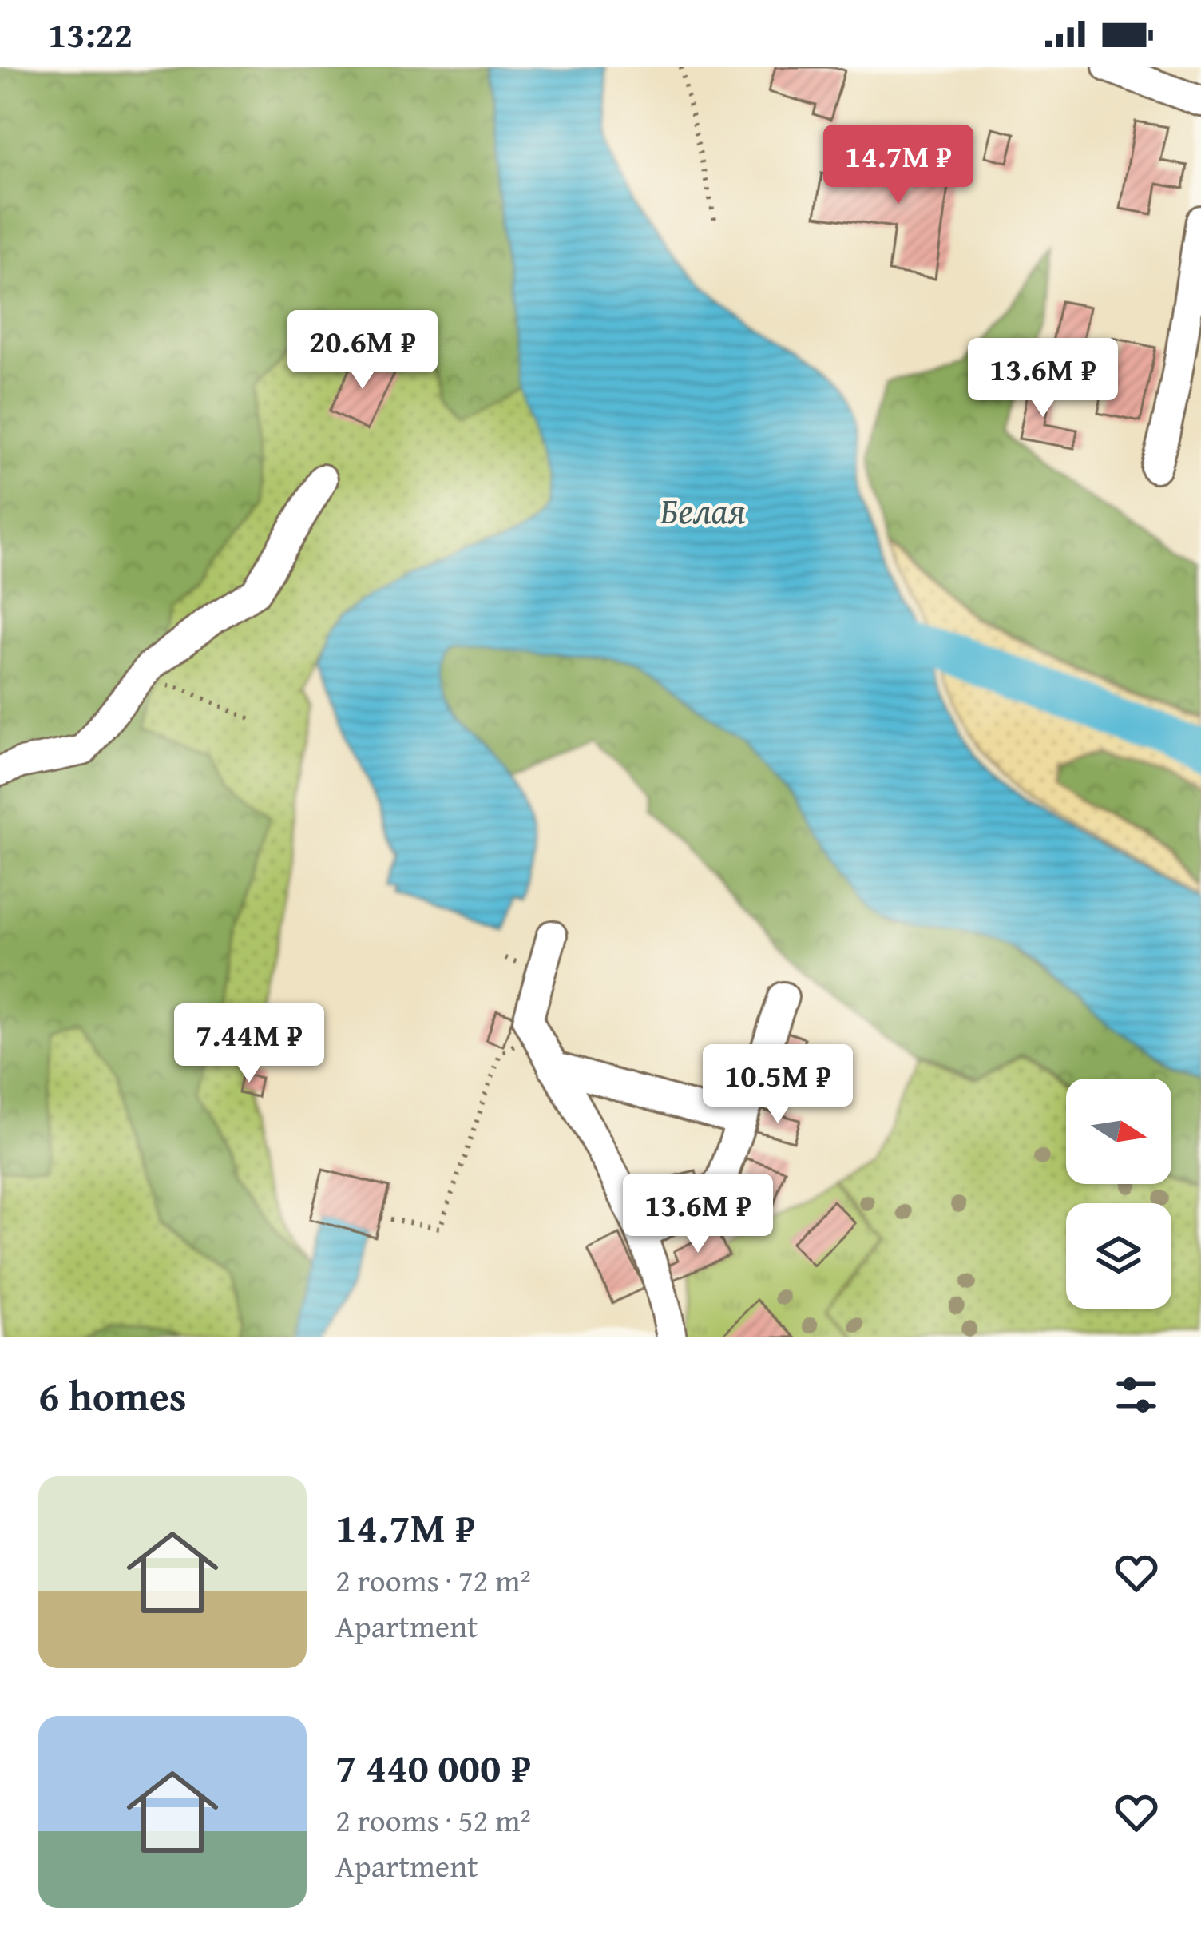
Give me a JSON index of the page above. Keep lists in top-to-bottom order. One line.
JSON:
{"water":["Белая"],"north":"right","page":{"status":"13:22","price":["14.7M ₽","20.6M ₽","13.6M ₽","7.44M ₽","10.5M ₽","13.6M ₽"],"heading":"6 homes","list":[{"name":"14.7M ₽","note":"2 rooms · 72 m² · Apartment"},{"name":"7 440 000 ₽","note":"2 rooms · 52 m² · Apartment"}]}}
